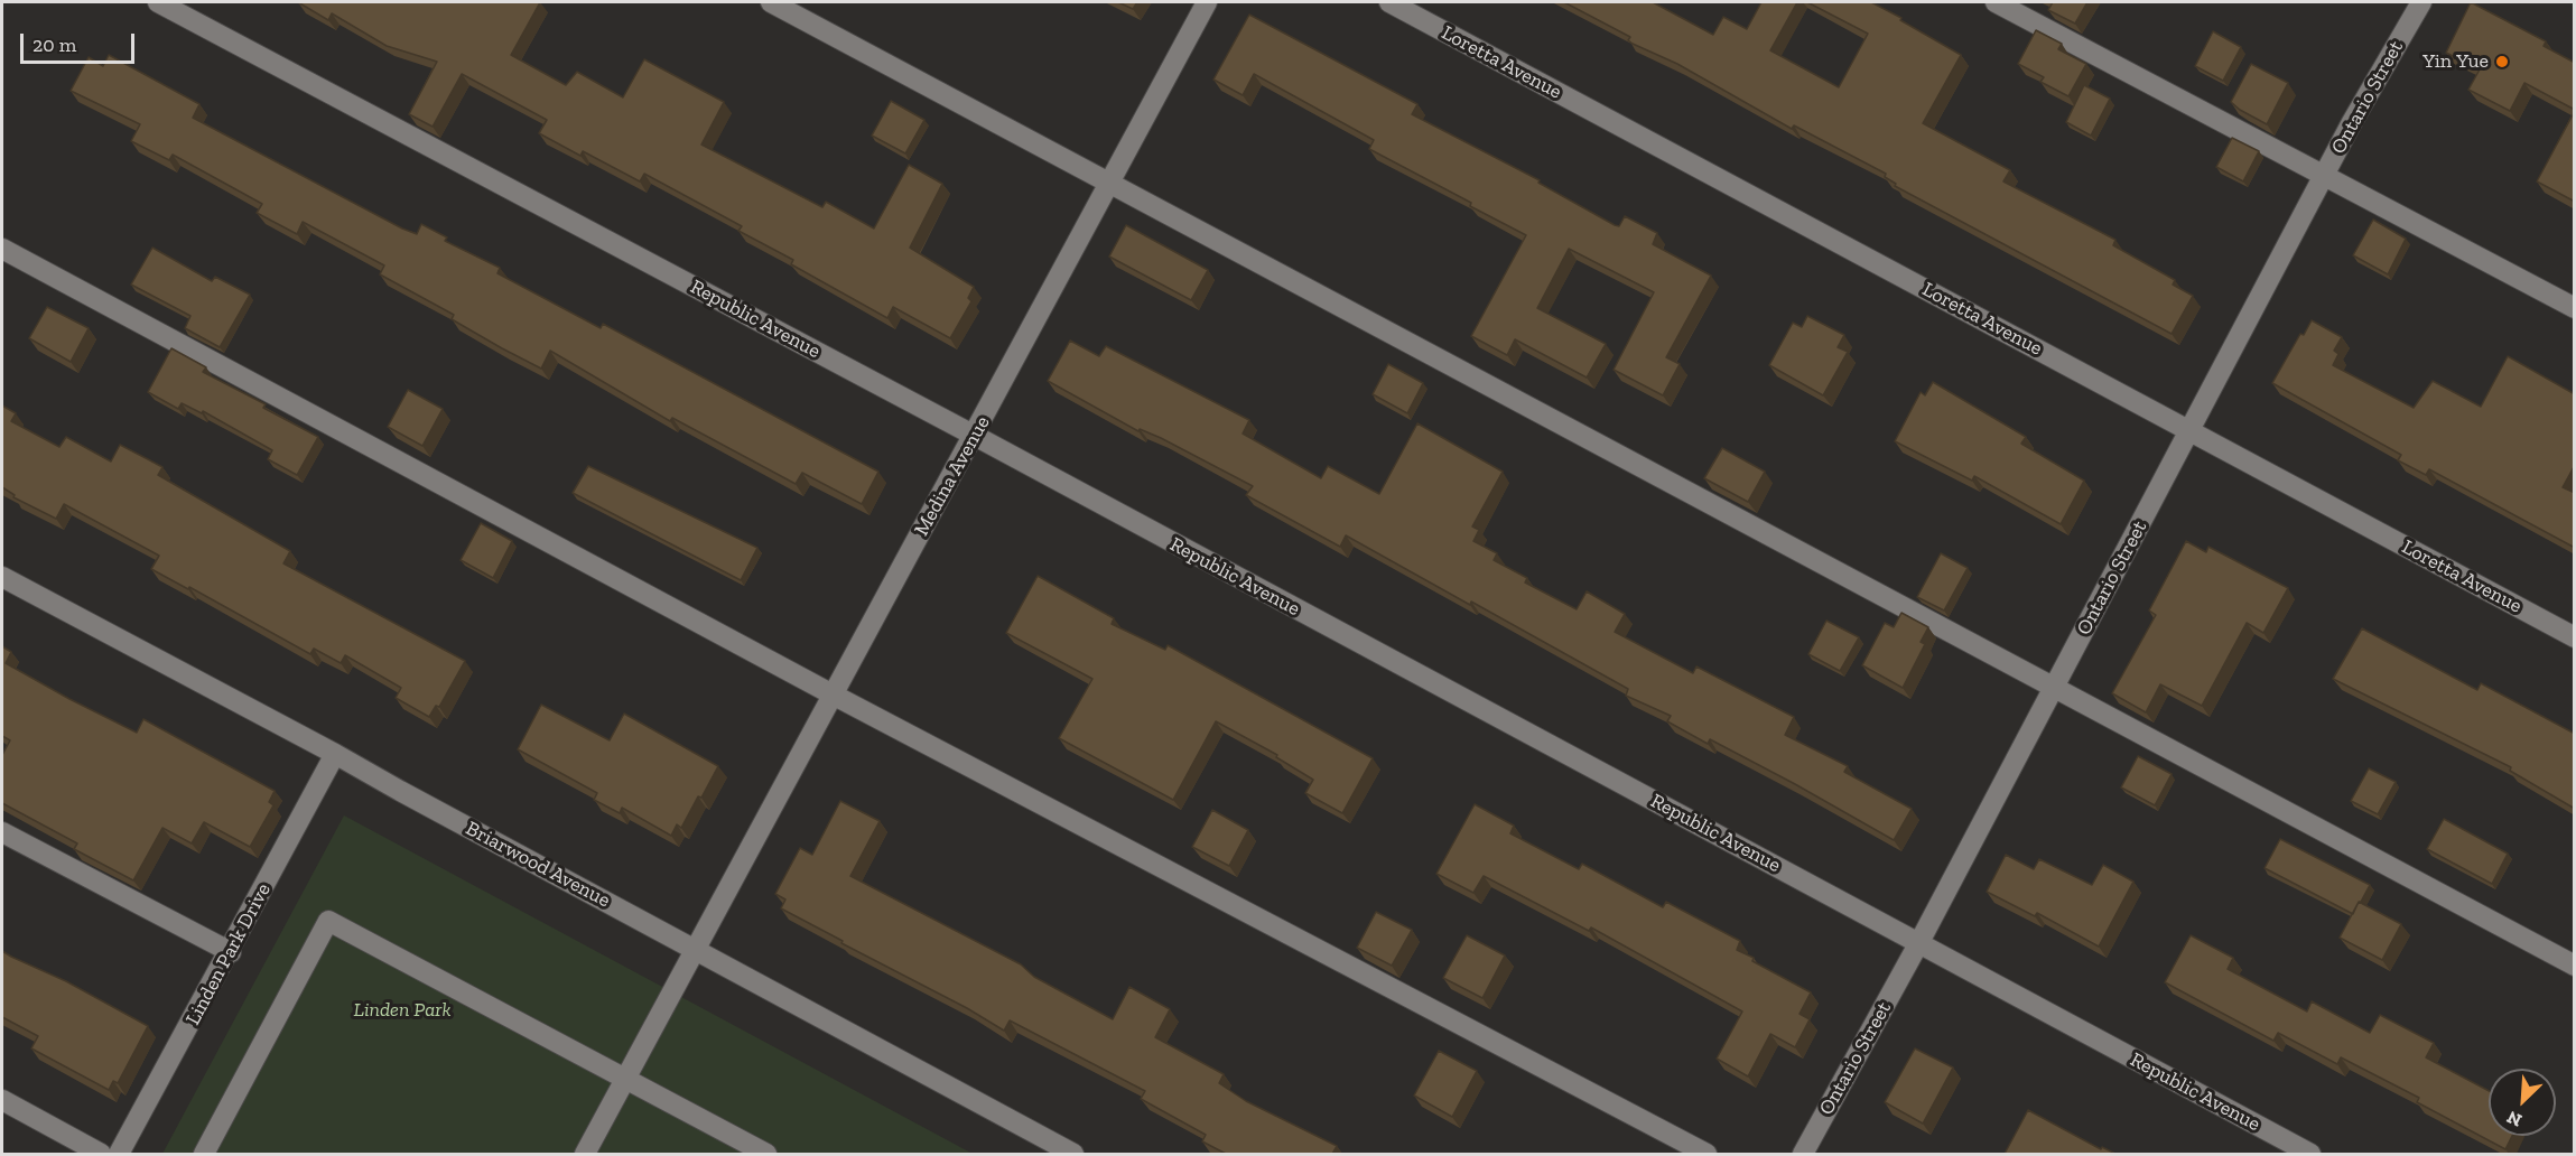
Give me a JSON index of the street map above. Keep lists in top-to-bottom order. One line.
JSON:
{"streets":{"street":["Loretta Avenue","Ontario Street","Republic Avenue","Medina Avenue","Briarwood Avenue","Linden Park Drive"]},"crossings":[["Loretta Avenue","Ontario Street"],["Ontario Street","Republic Avenue"],["Republic Avenue","Medina Avenue"],["Medina Avenue","Briarwood Avenue"],["Briarwood Avenue","Linden Park Drive"]],"parks":["Linden Park"],"places":["Yin Yue"],"scale_bar":"20 m","north":"bottom left"}
